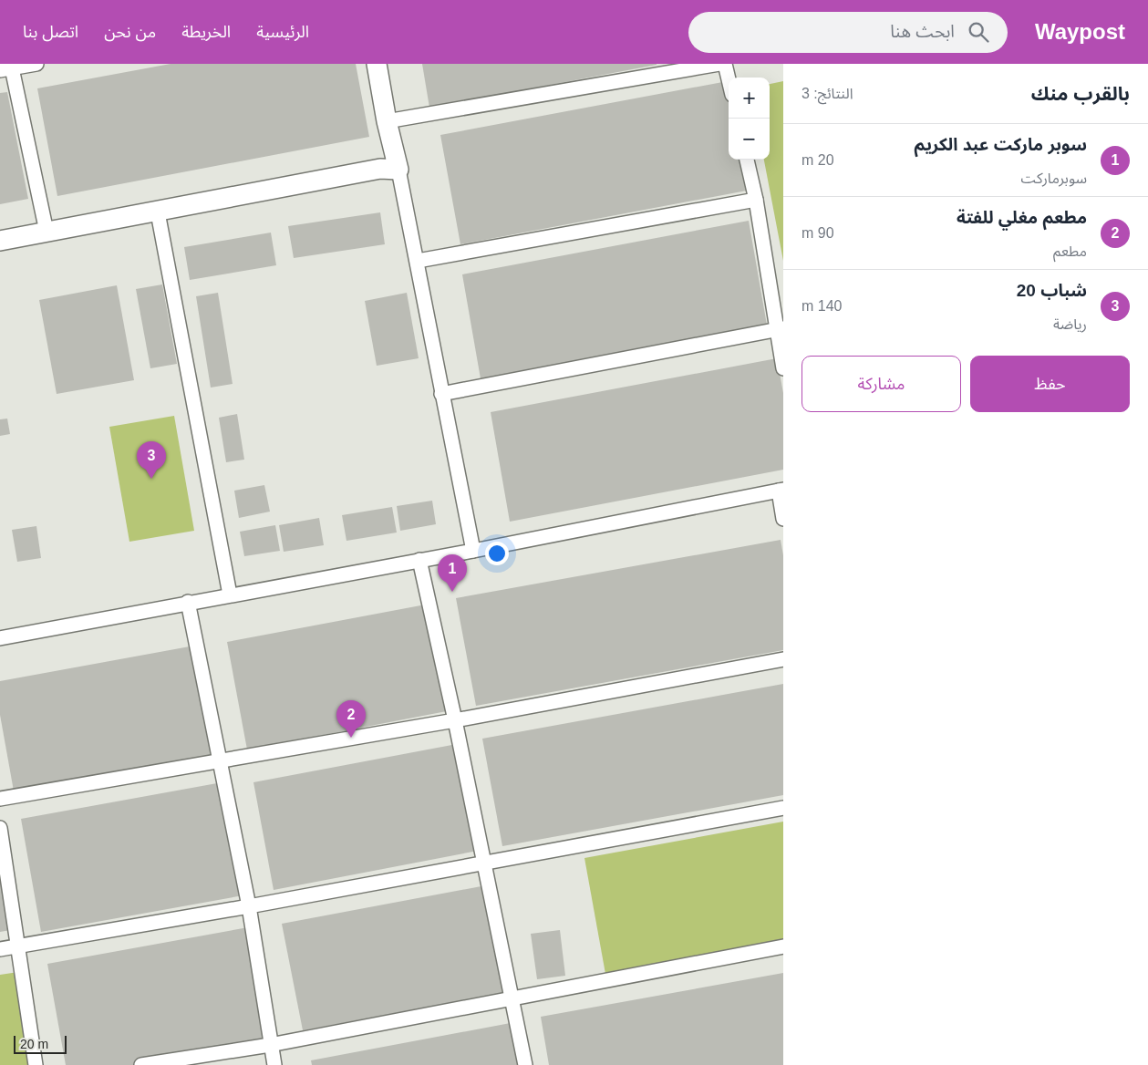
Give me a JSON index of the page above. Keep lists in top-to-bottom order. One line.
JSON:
{"scale_bar":"20 m","page":{"header":"Waypost","search":"ابحث هنا","nav":["الرئيسية","الخريطة","من نحن","اتصل بنا"],"heading":["بالقرب منك","النتائج: 3"],"map_buttons":["+","−"],"list":[{"mark":"1","name":"سوبر ماركت عبد الكريم","note":"سوبرماركت","value":"20 m"},{"mark":"2","name":"مطعم مغلي للفتة","note":"مطعم","value":"90 m"},{"mark":"3","name":"شباب 20","note":"رياضة","value":"140 m"}],"buttons":["حفظ","مشاركة"],"pins":["3","1","2"],"scale":"20 m"}}
